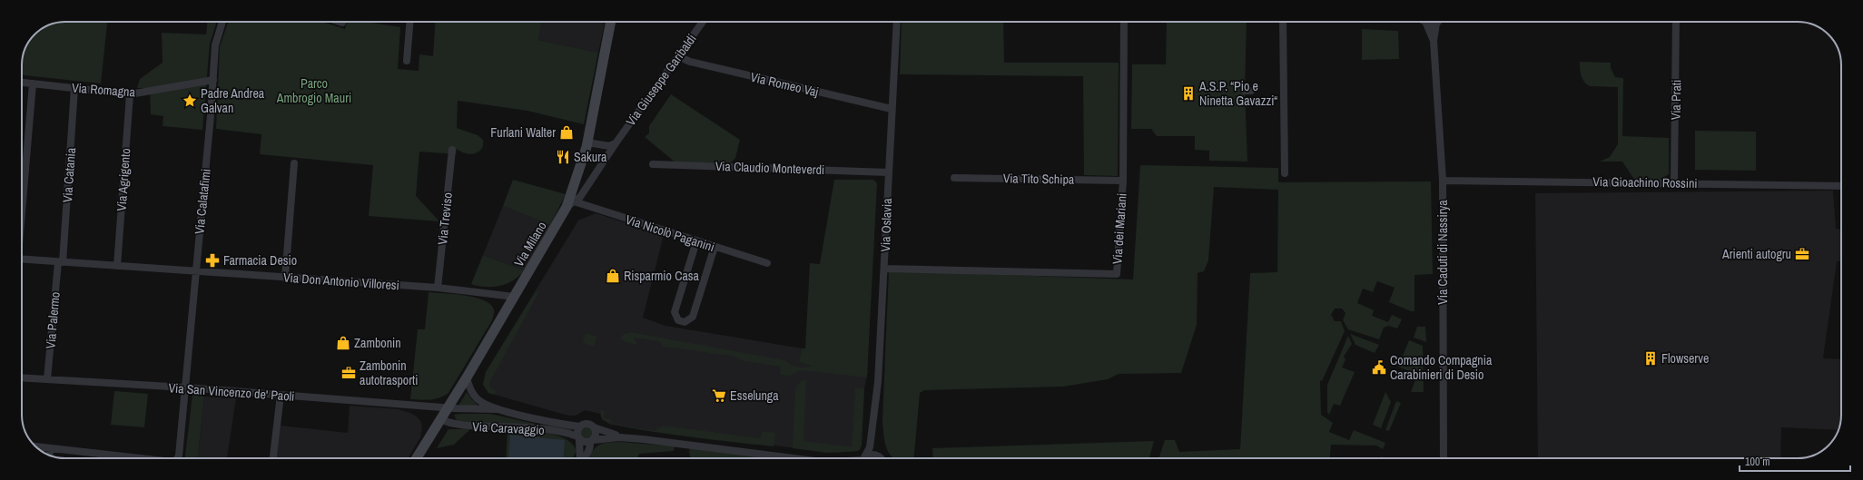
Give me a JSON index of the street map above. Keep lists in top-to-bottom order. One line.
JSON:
{"streets":{"main road":["Via Milano"],"street":["Via Giuseppe Garibaldi","Via Romeo Vaj","Via Romagna","Via Prati","Via Claudio Monteverdi","Via Catania","Via Tito Schipa","Via Agrigento","Via Gioachino Rossini","Via Calatafimi","Via Treviso","Via Oslavia","Via dei Mariani","Via Nicolò Paganini","Via Caduti di Nassirya","Via Don Antonio Villoresi","Via Palermo","Via San Vincenzo de' Paoli","Via Caravaggio"]},"crossings":[["Via Giuseppe Garibaldi","Via Romeo Vaj"],["Via Giuseppe Garibaldi","Via Nicolò Paganini"],["Via Giuseppe Garibaldi","Via Milano"],["Via Romeo Vaj","Via Oslavia"],["Via Romagna","Via Catania"],["Via Romagna","Via Agrigento"],["Via Romagna","Via Calatafimi"],["Via Prati","Via Gioachino Rossini"],["Via Claudio Monteverdi","Via Oslavia"],["Via Catania","Via Don Antonio Villoresi"],["Via Catania","Via Palermo"],["Via Tito Schipa","Via dei Mariani"],["Via Agrigento","Via Don Antonio Villoresi"],["Via Gioachino Rossini","Via Caduti di Nassirya"],["Via Calatafimi","Via Don Antonio Villoresi"],["Via Calatafimi","Via San Vincenzo de' Paoli"],["Via Treviso","Via Don Antonio Villoresi"],["Via Oslavia","Via dei Mariani"],["Via Nicolò Paganini","Via Milano"],["Via Milano","Via Don Antonio Villoresi"],["Via Milano","Via San Vincenzo de' Paoli"],["Via Milano","Via Caravaggio"],["Via Don Antonio Villoresi","Via Palermo"],["Via Palermo","Via San Vincenzo de' Paoli"],["Via San Vincenzo de' Paoli","Via Caravaggio"]],"parks":["Parco Ambrogio Mauri"],"places":{"building":["A.S.P. “Pio e Ninetta Gavazzi“","Flowserve"],"place":["Padre Andrea Galvan"],"shop":["Furlani Walter","Risparmio Casa","Zambonin"],"restaurant":["Sakura"],"office":["Arienti autogru","Zambonin autotrasporti"],"pharmacy":["Farmacia Desio"],"public building":["Comando Compagnia Carabinieri di Desio"],"supermarket":["Esselunga"]},"scale_bar":"100 m"}
